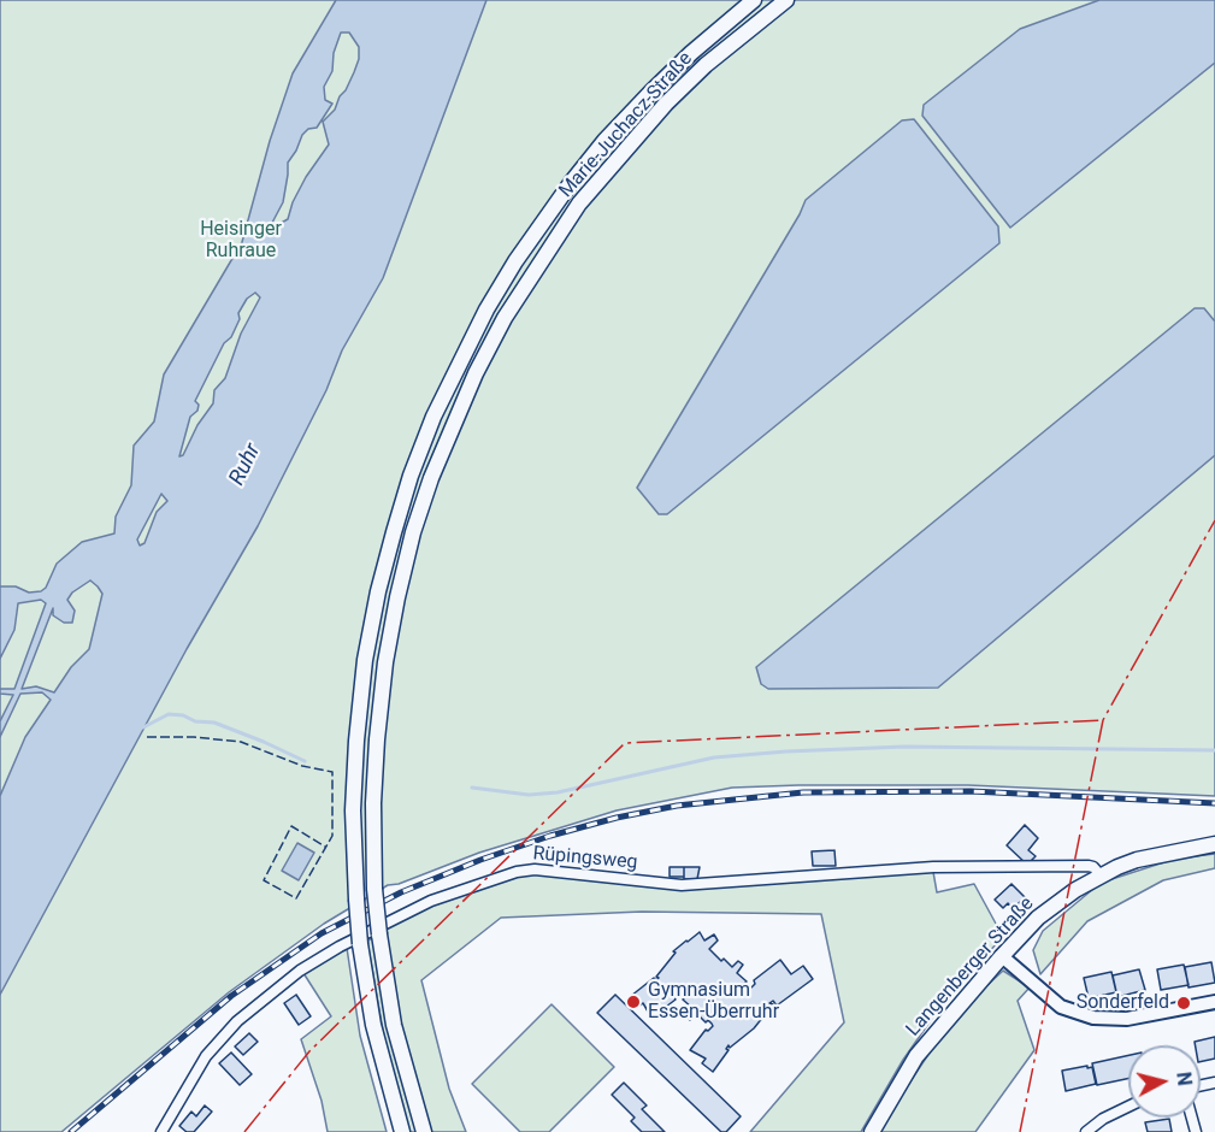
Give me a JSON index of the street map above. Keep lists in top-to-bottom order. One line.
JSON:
{"streets":{"main road":["Marie-Juchacz-Straße","Langenberger Straße"],"street":["Rüpingsweg"]},"crossings":[["Rüpingsweg","Langenberger Straße"]],"water":["Ruhr"],"parks":["Heisinger Ruhraue"],"places":["Gymnasium Essen-Überruhr","Sonderfeld"],"north":"right"}
